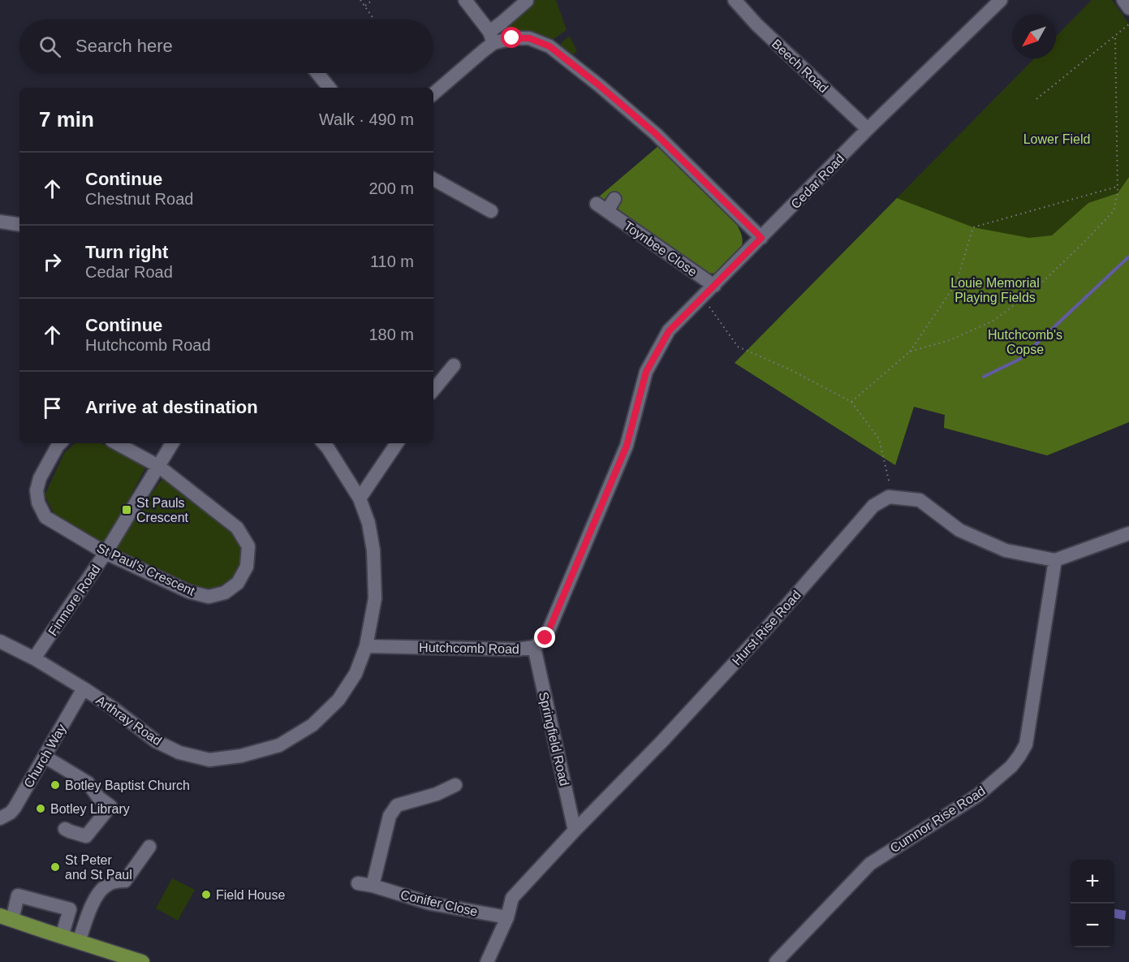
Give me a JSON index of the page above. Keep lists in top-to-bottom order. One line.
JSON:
{"streets":{"street":["Beech Road","Cedar Road","Toynbee Close","St Paul's Crescent","Finmore Road","Hurst Rise Road","Hutchcomb Road","Arthray Road","Springfield Road","Church Way","Cumnor Rise Road","Conifer Close"]},"crossings":[["Beech Road","Cedar Road"],["Cedar Road","Toynbee Close"],["Cedar Road","Hutchcomb Road"],["St Paul's Crescent","Finmore Road"],["Finmore Road","Arthray Road"],["Hurst Rise Road","Springfield Road"],["Hurst Rise Road","Conifer Close"],["Hutchcomb Road","Arthray Road"],["Hutchcomb Road","Springfield Road"],["Arthray Road","Church Way"]],"parks":["Lower Field","Louie Memorial Playing Fields","Hutchcomb's Copse"],"places":{"transit":["St Pauls Crescent"],"other":["Botley Baptist Church","Botley Library","St Peter and St Paul","Field House"]},"north":"bottom left","page":{"search":"Search here","heading":["7 min","Walk · 490 m"],"list":[["Continue","Chestnut Road","200 m"],["Turn right","Cedar Road","110 m"],["Continue","Hutchcomb Road","180 m"],"Arrive at destination"],"map_buttons":["+","−"]}}
